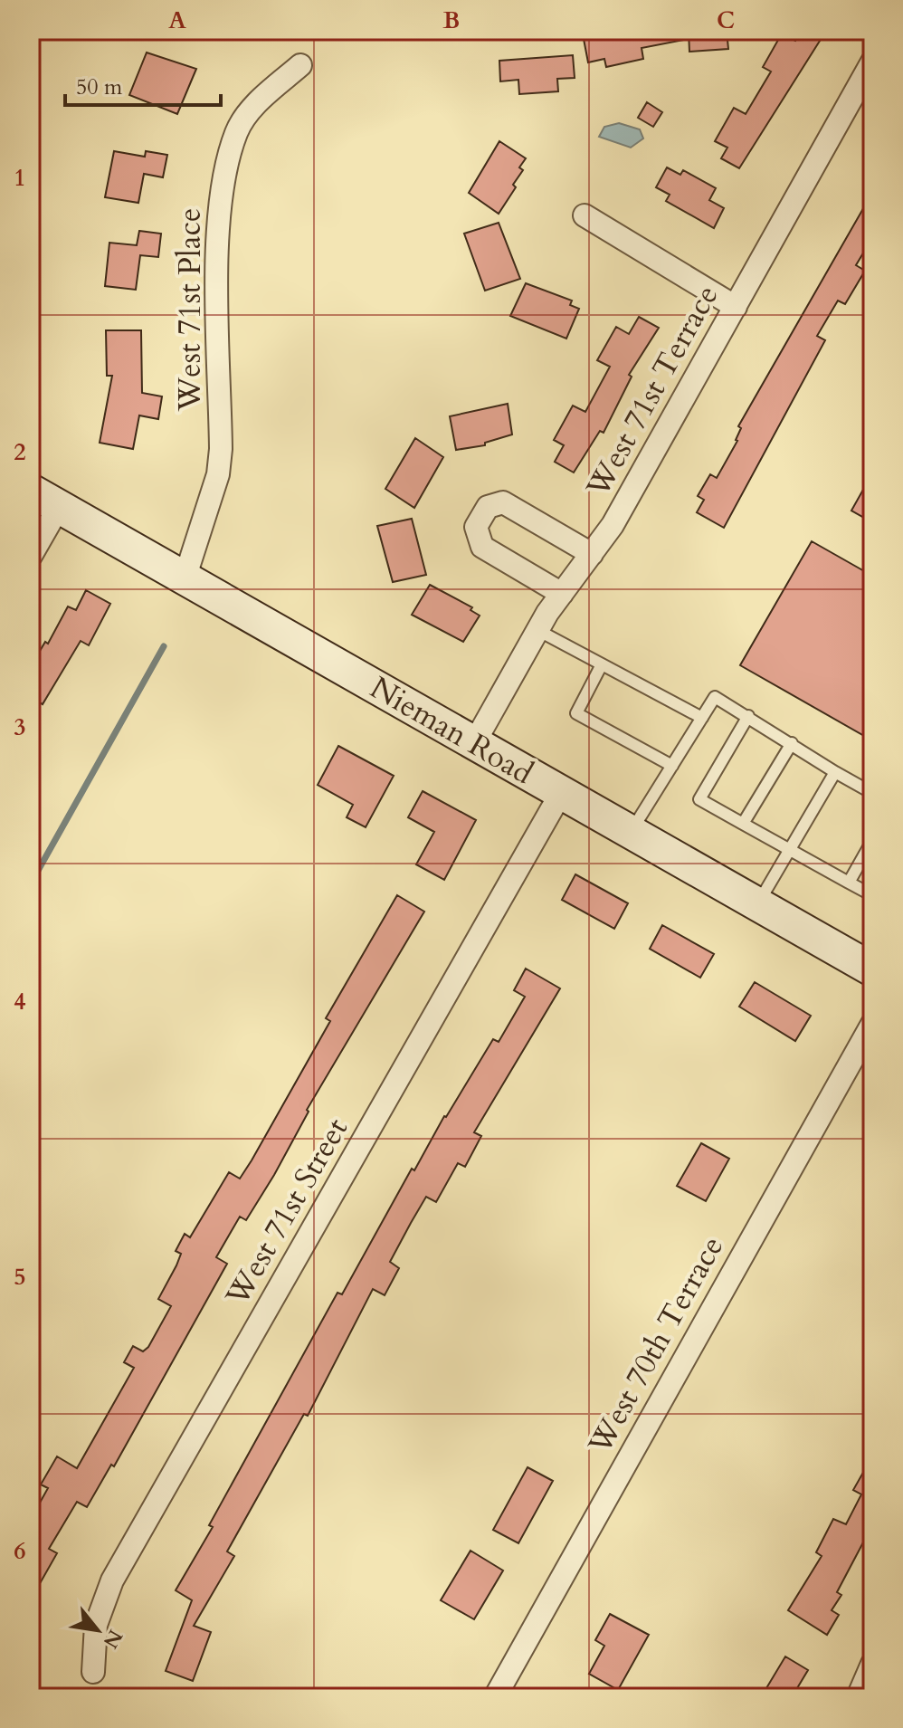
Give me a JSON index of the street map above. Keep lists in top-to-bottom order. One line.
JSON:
{"streets":{"main road":["Nieman Road"],"street":["West 71st Place","West 71st Terrace","West 71st Street","West 70th Terrace"]},"crossings":[["West 71st Place","Nieman Road"],["West 71st Terrace","Nieman Road"],["Nieman Road","West 71st Street"]],"scale_bar":"50 m","north":"bottom right","grid":{"columns":["A","B","C"],"rows":["1","2","3","4","5","6"]}}
